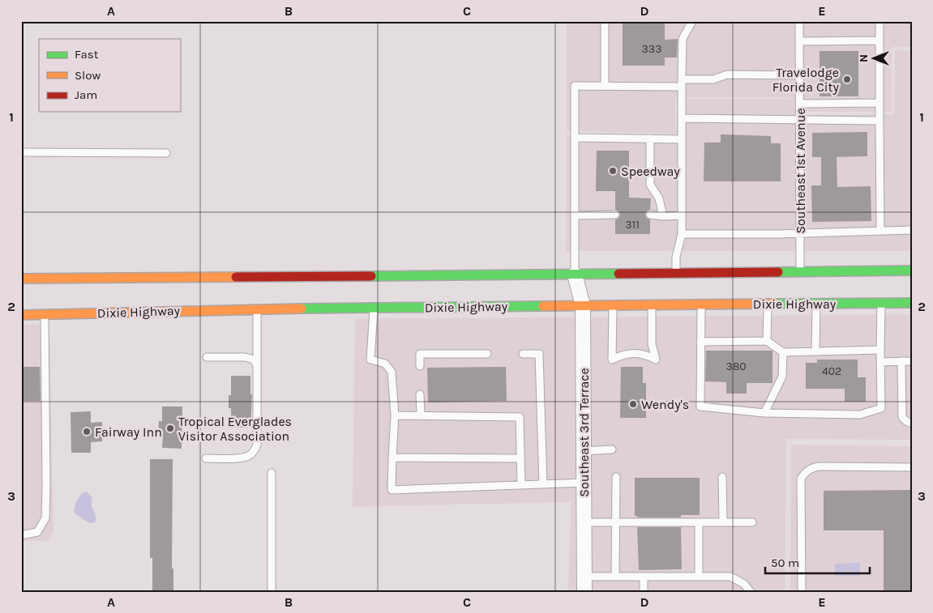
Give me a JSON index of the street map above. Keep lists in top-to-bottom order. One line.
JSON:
{"streets":{"highway":["Dixie Highway"],"street":["Southeast 3rd Terrace"],"lane":["Southeast 1st Avenue"]},"crossings":[["Dixie Highway","Southeast 3rd Terrace"]],"places":["Travelodge Florida City","Speedway","Wendy's","Tropical Everglades Visitor Association","Fairway Inn"],"house_numbers":["333","311","380","402"],"legend":["Fast","Slow","Jam"],"scale_bar":"50 m","north":"left","grid":{"columns":["A","B","C","D","E"],"rows":["1","2","3"]}}
